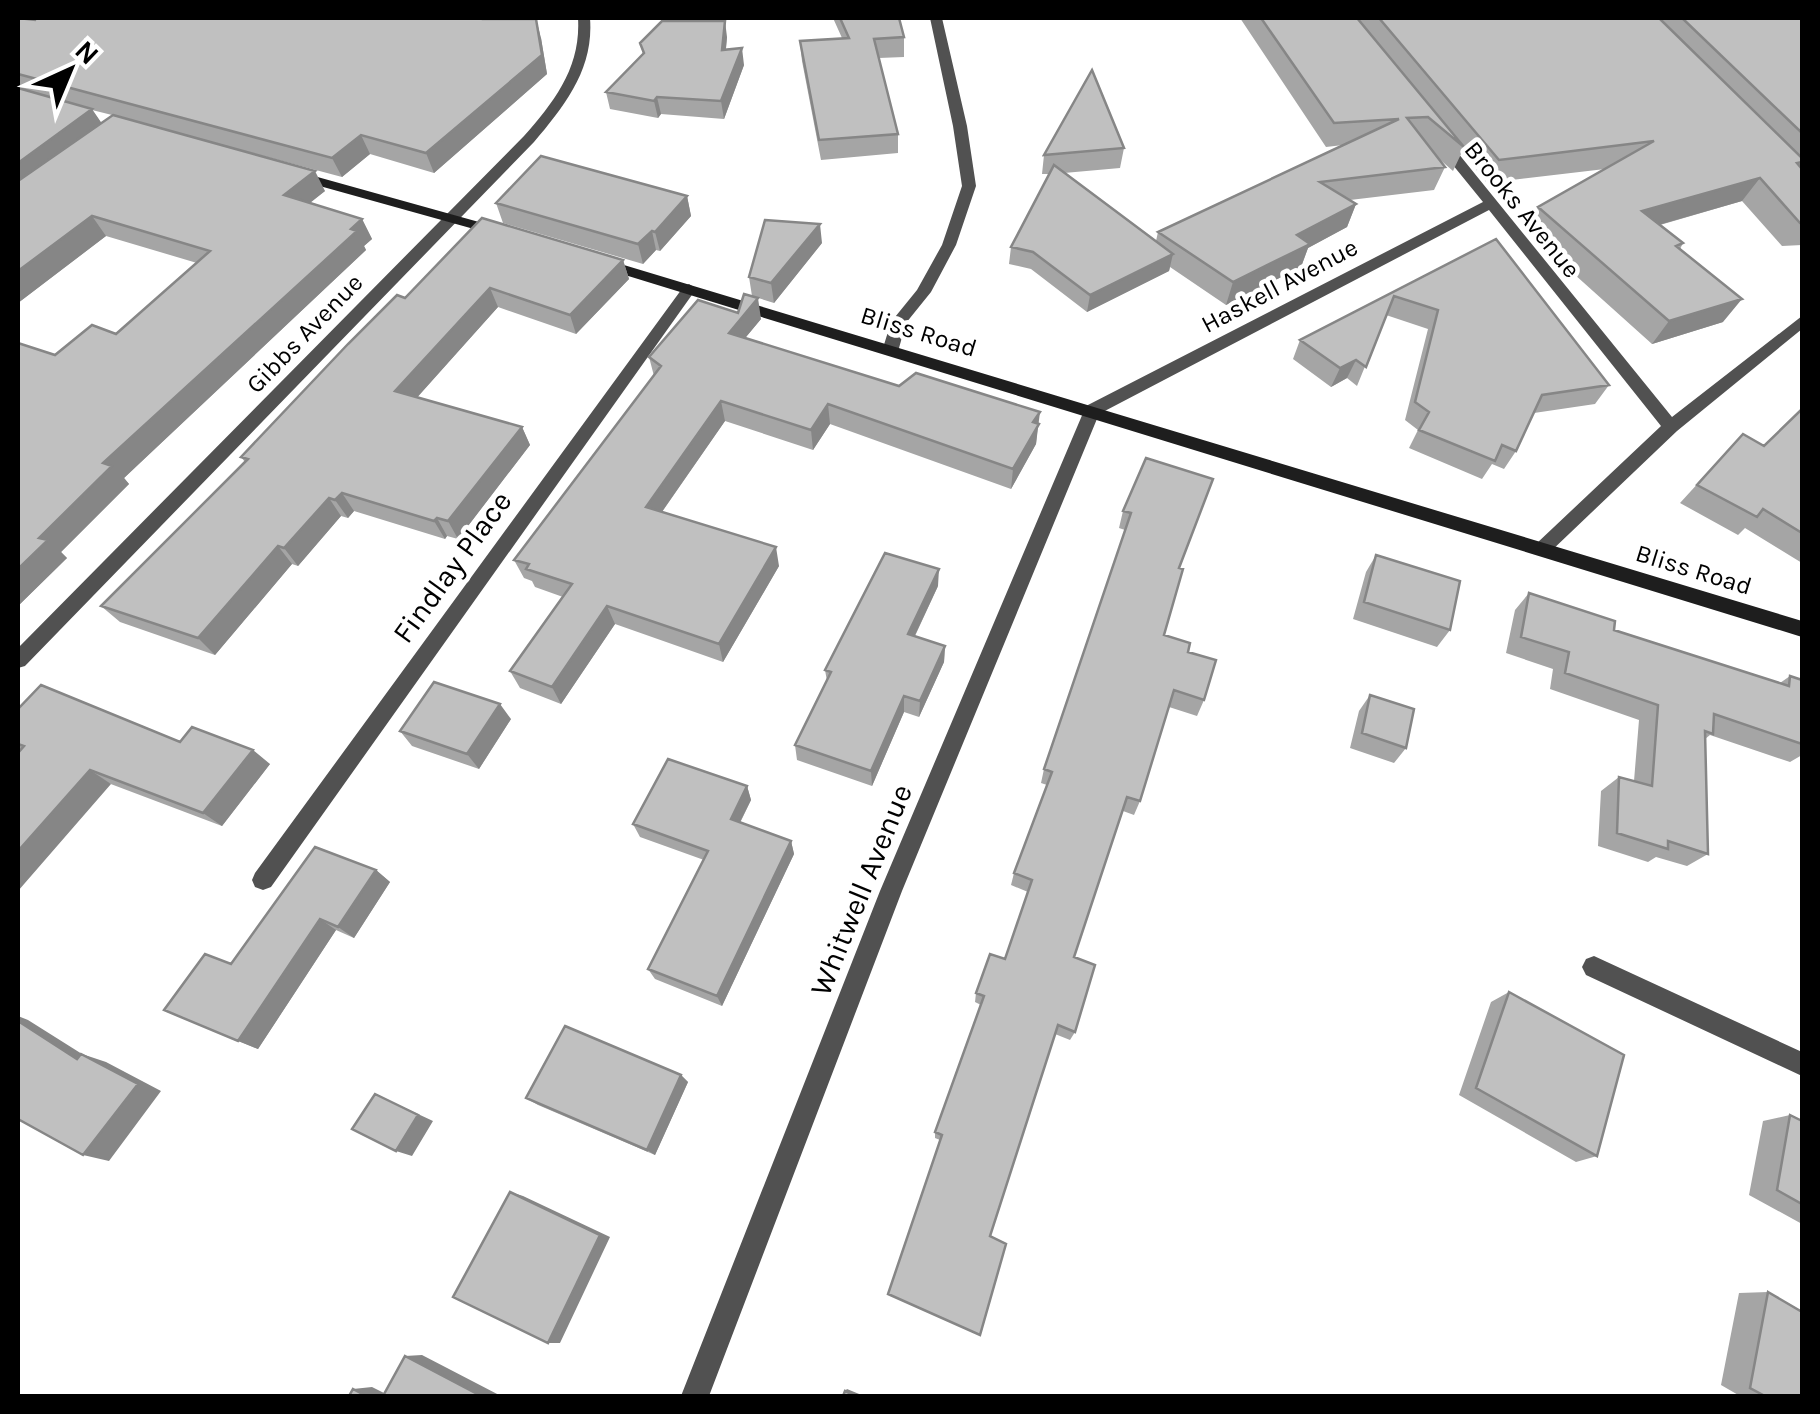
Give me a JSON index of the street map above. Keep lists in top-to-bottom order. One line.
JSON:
{"streets":{"street":["Brooks Avenue","Haskell Avenue","Bliss Road","Gibbs Avenue","Findlay Place","Whitwell Avenue"]},"crossings":[["Brooks Avenue","Haskell Avenue"],["Haskell Avenue","Bliss Road"],["Haskell Avenue","Whitwell Avenue"],["Bliss Road","Findlay Place"],["Bliss Road","Whitwell Avenue"]],"north":"top right"}
